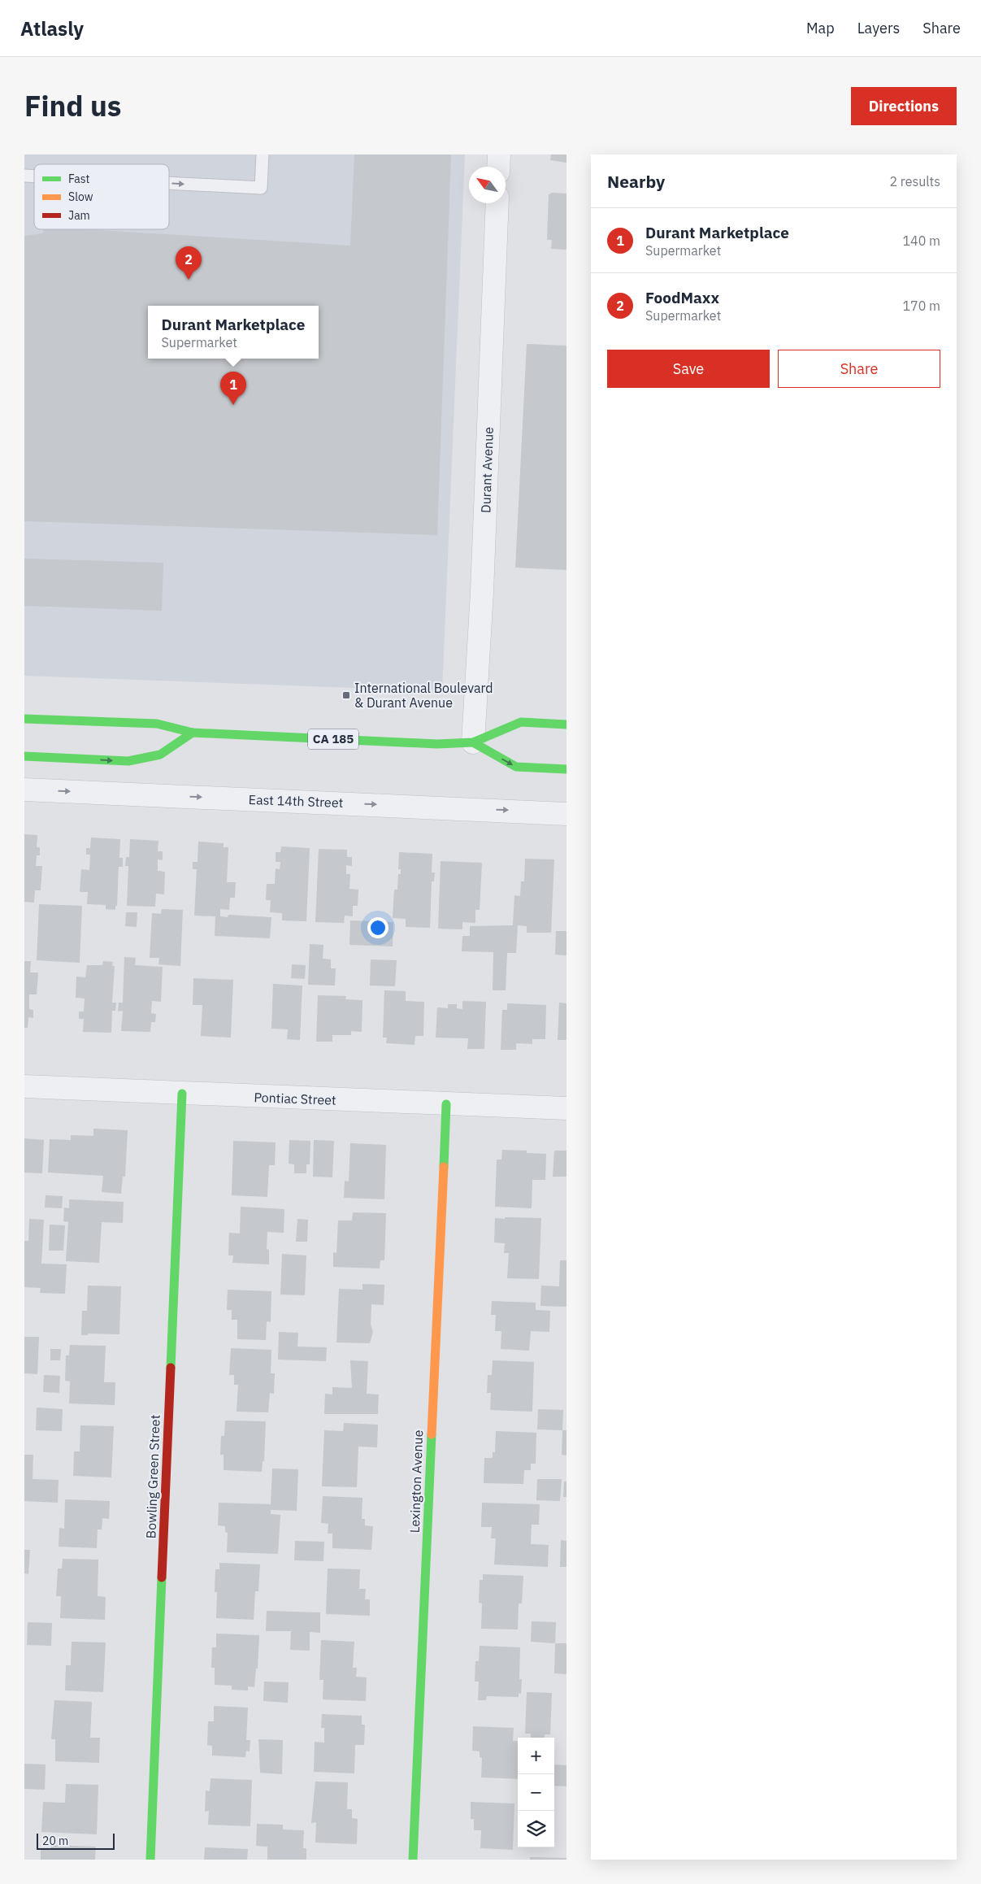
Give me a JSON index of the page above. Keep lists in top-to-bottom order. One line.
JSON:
{"streets":{"street":["Durant Avenue","CA 185","East 14th Street","Pontiac Street","Bowling Green Street","Lexington Avenue"]},"crossings":[["Durant Avenue","CA 185"],["Pontiac Street","Bowling Green Street"],["Pontiac Street","Lexington Avenue"]],"places":{"transit":["International Boulevard & Durant Avenue"]},"legend":["Fast","Slow","Jam"],"scale_bar":"20 m","north":"top left","page":{"header":"Atlasly","nav":["Map","Layers","Share"],"title":"Find us","buttons":["Directions",["Save","Share"]],"heading":["Nearby","2 results"],"list":[{"mark":"1","name":"Durant Marketplace","note":"Supermarket","value":"140 m"},{"mark":"2","name":"FoodMaxx","note":"Supermarket","value":"170 m"}],"pins":["2","1"],"popup":["Durant Marketplace","Supermarket"],"map_buttons":["+","−"],"scale":"20 m"}}
